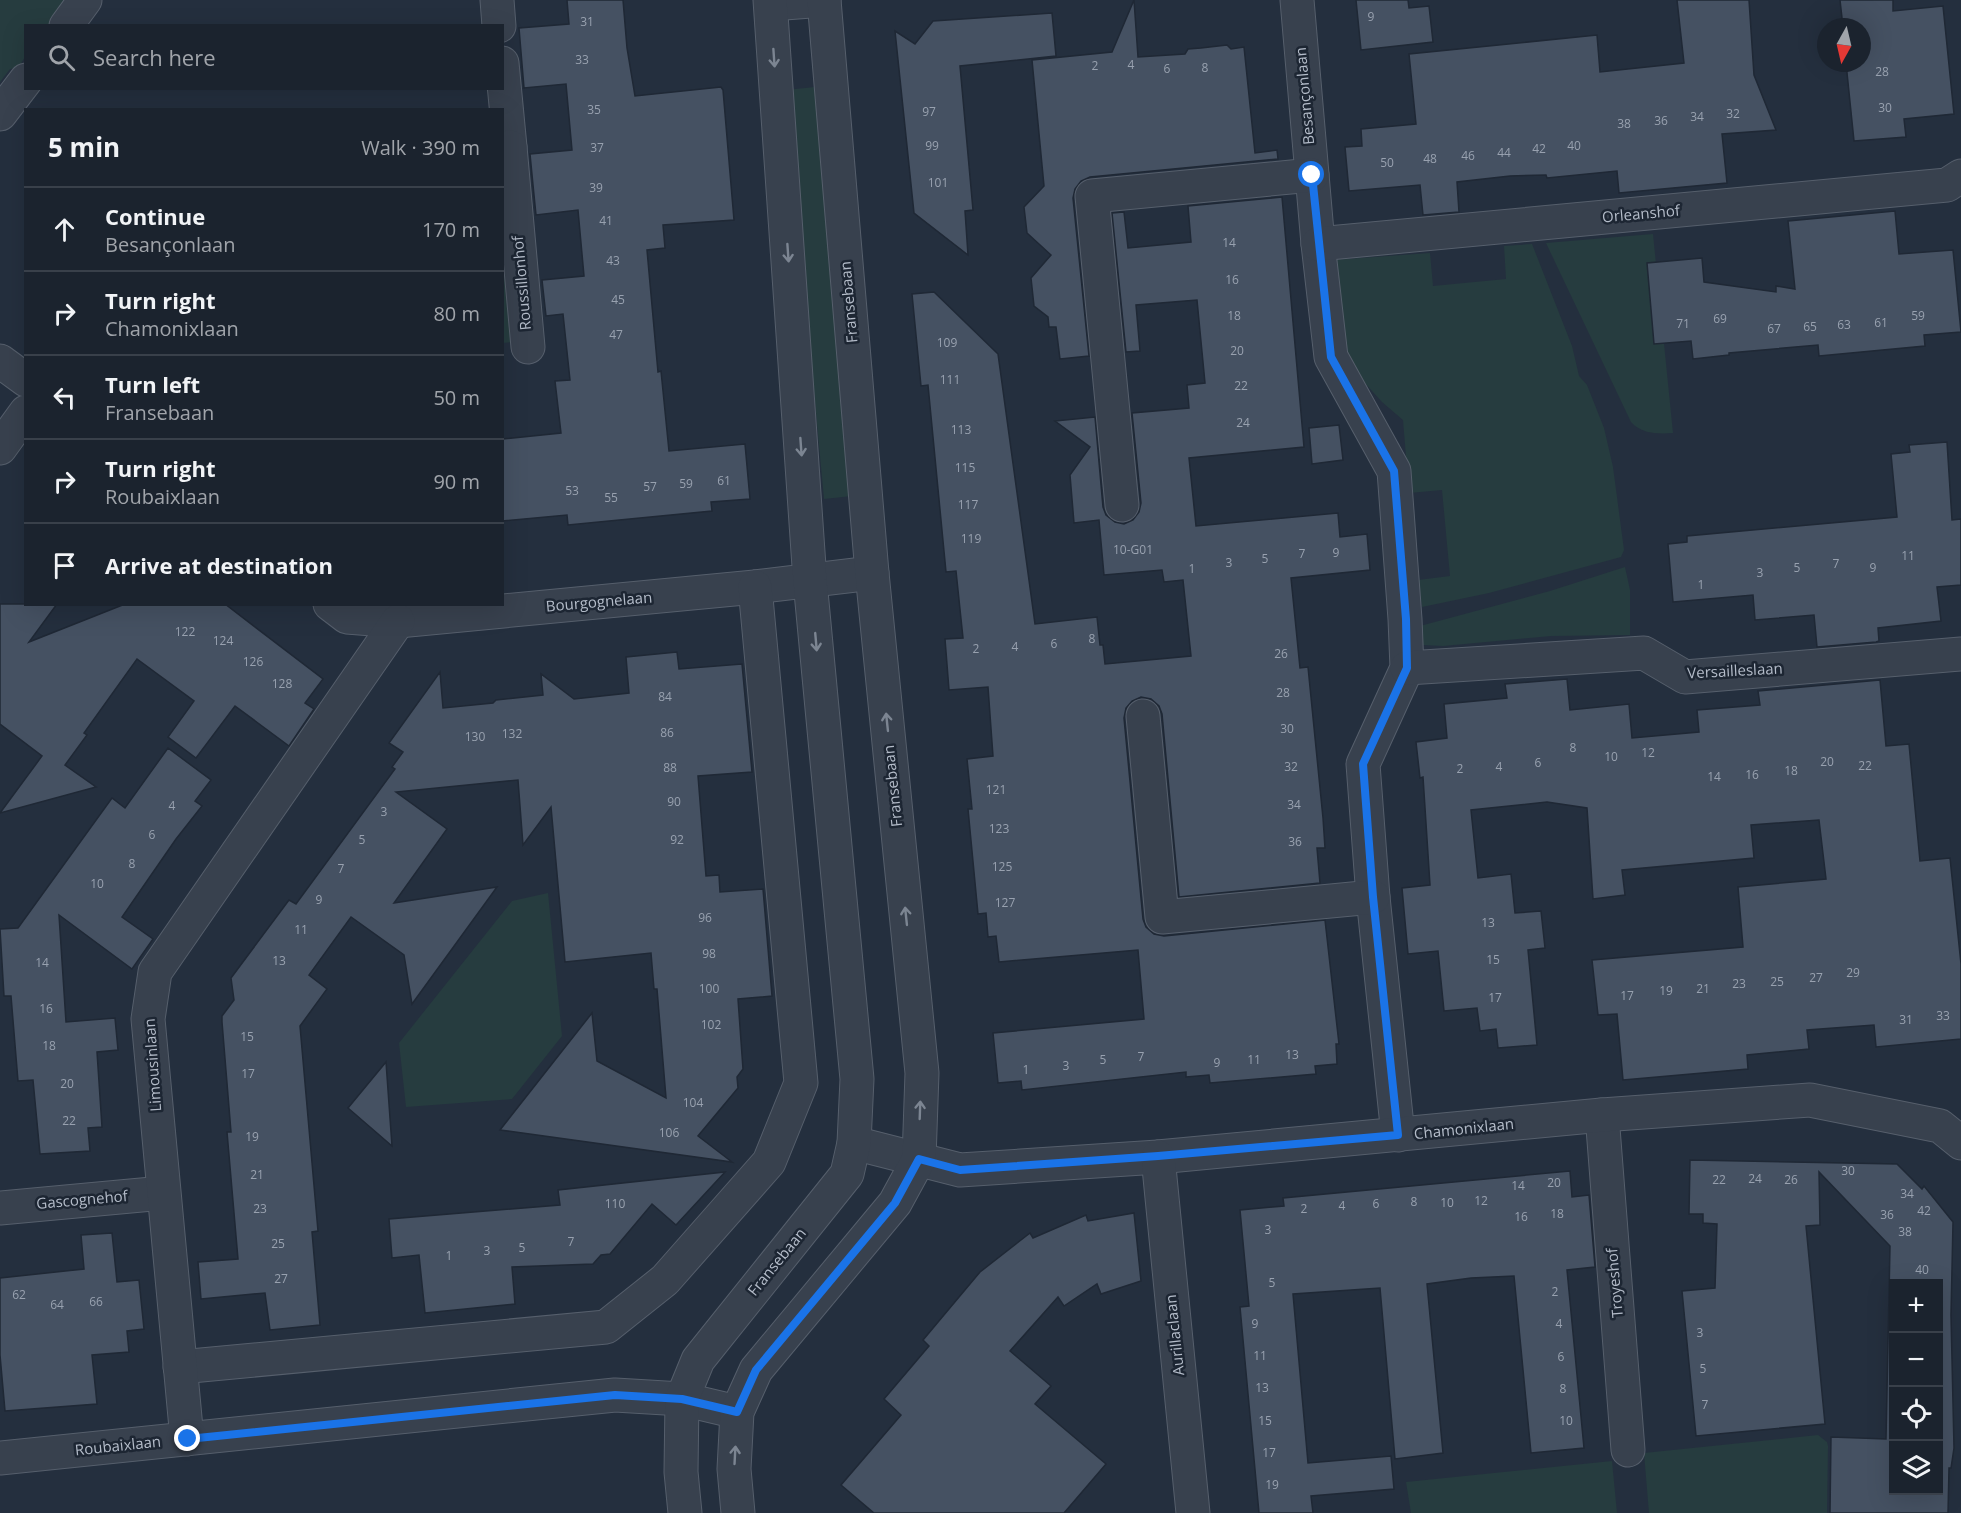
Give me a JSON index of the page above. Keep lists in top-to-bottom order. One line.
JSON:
{"streets":{"street":["Besançonlaan","Orleanshof","Roussillonhof","Fransebaan","Bourgognelaan","Versailleslaan","Limousinlaan","Chamonixlaan","Gascognehof","Troyeshof","Aurillaclaan","Roubaixlaan"]},"crossings":[["Besançonlaan","Orleanshof"],["Besançonlaan","Versailleslaan"],["Besançonlaan","Chamonixlaan"],["Fransebaan","Bourgognelaan"],["Fransebaan","Chamonixlaan"],["Fransebaan","Roubaixlaan"],["Bourgognelaan","Limousinlaan"],["Limousinlaan","Gascognehof"],["Limousinlaan","Roubaixlaan"],["Chamonixlaan","Troyeshof"],["Chamonixlaan","Aurillaclaan"]],"house_numbers":["9","31","33","4","2","8","6","28","30","35","97","32","34","36","38","99","40","37","42","44","46","48","50","101","39","41","14","43","16","45","18","59","69","61","71","63","65","67","47","109","20","111","22","24","113","115","61","59","57","53","55","117","119","10-G01","9","7","11","5","3","7","5","9","1","3","1","122","8","124","6","4","2","26","126","128","28","84","30","86","132","130","8","12","10","20","6","22","32","4","88","2","18","16","14","121","90","34","4","3","123","6","5","92","36","8","125","7","10","9","127","96","13","11","98","15","13","14","29","27","25","23","100","21","19","17","17","16","33","31","102","15","18","13","7","5","11","9","3","1","17","20","104","22","106","19","30","21","24","22","26","20","14","34","12","8","10","110","6","4","23","2","42","18","36","16","3","38","7","25","5","3","1","40","27","5","2","62","66","64","9","4","3","11","6","5","13","8","7","15","10","17","19"],"north":"bottom","page":{"search":"Search here","heading":["5 min","Walk · 390 m"],"list":[["Continue","Besançonlaan","170 m"],["Turn right","Chamonixlaan","80 m"],["Turn left","Fransebaan","50 m"],["Turn right","Roubaixlaan","90 m"],"Arrive at destination"],"map_buttons":["+","−"]}}
